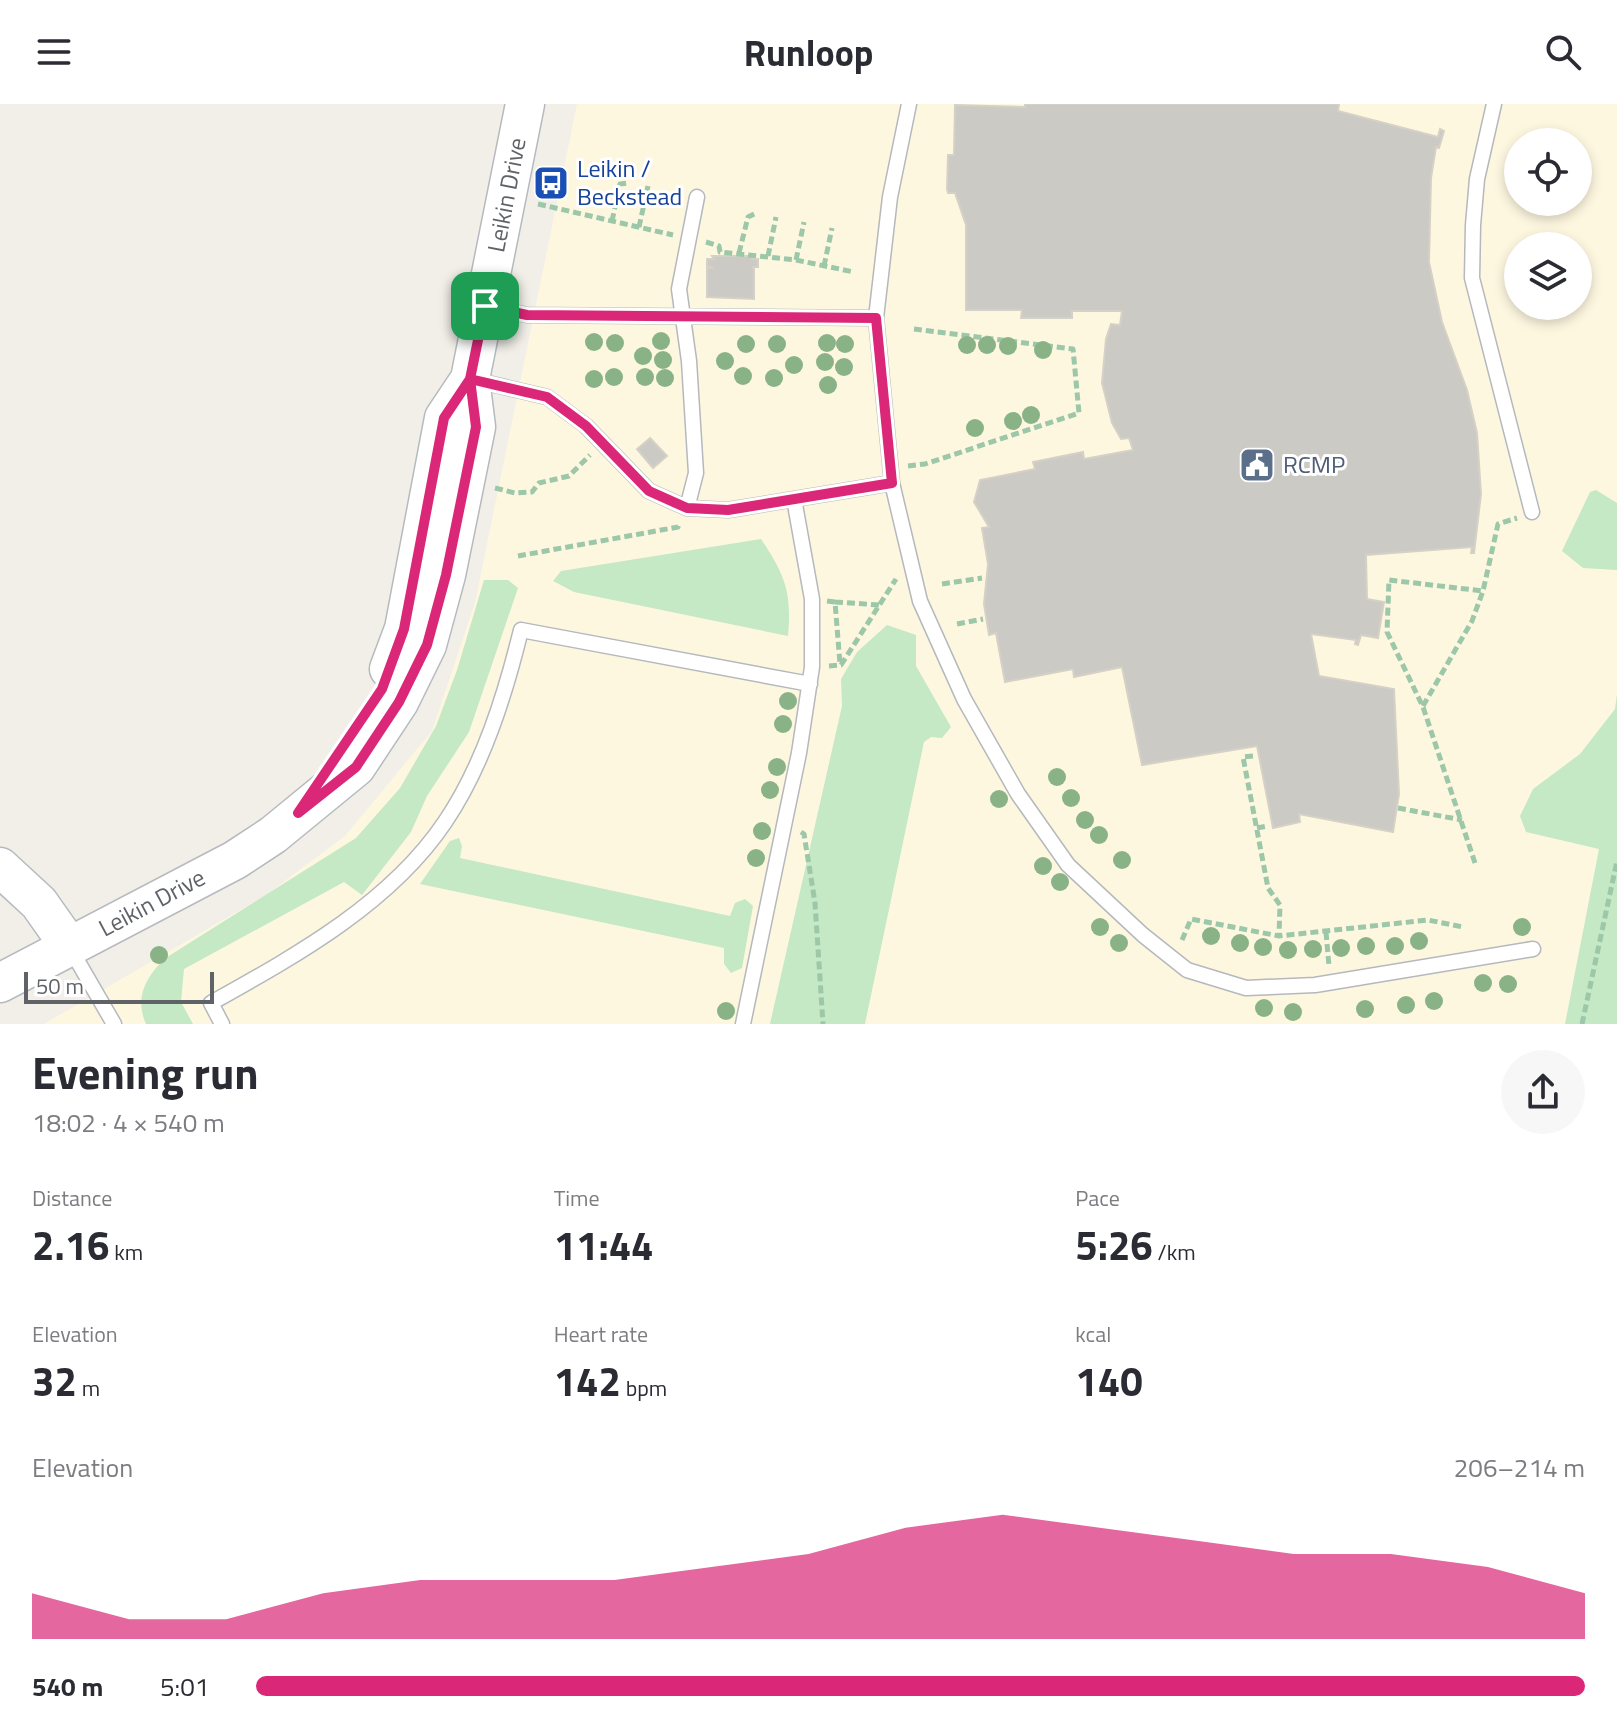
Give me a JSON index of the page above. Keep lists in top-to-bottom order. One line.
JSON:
{"streets":{"street":["Leikin Drive"]},"places":{"bus stop":["Leikin / Beckstead"],"public building":["RCMP"]},"scale_bar":"50 m","page":{"header":"Runloop","scale":"50 m","heading":["Evening run","18:02 · 4 × 540 m"],"stats":[["Distance","2.16 km"],["Time","11:44"],["Pace","5:26 /km"],["Elevation","32 m"],["Heart rate","142 bpm"],["kcal","140"]],"chart":["Elevation","206–214 m"],"list":[{"name":"540 m","note":"5:01"}]}}
